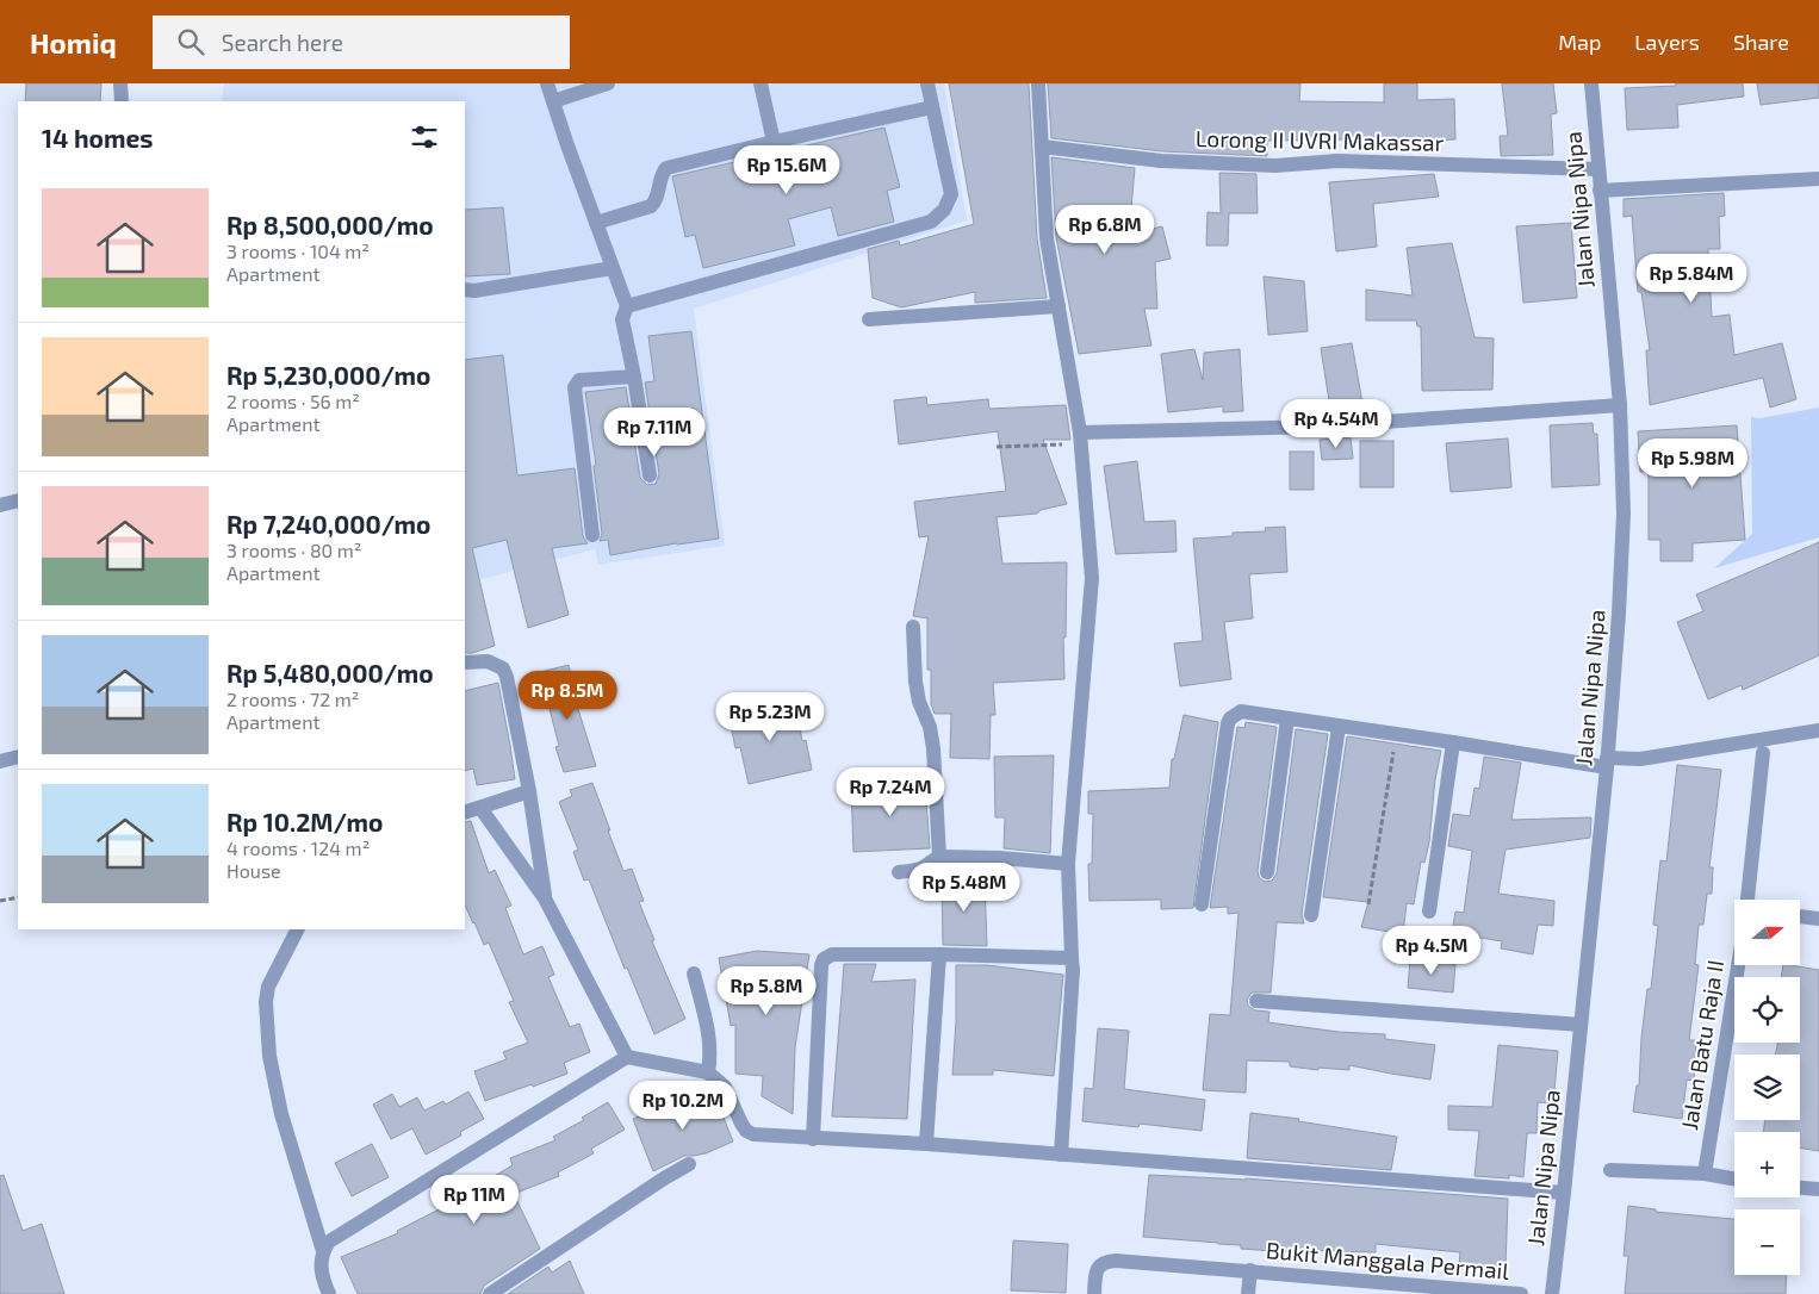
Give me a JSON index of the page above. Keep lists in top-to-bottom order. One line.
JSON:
{"streets":{"street":["Lorong II UVRI Makassar","Jalan Nipa Nipa","Jalan Batu Raja II","Bukit Manggala Permail"]},"crossings":[["Lorong II UVRI Makassar","Jalan Nipa Nipa"]],"north":"right","page":{"header":"Homiq","search":"Search here","nav":["Map","Layers","Share"],"heading":"14 homes","price":["Rp 15.6M","Rp 6.8M","Rp 5.84M","Rp 4.54M","Rp 7.11M","Rp 5.98M","Rp 8.5M","Rp 5.23M","Rp 7.24M","Rp 5.48M","Rp 4.5M","Rp 5.8M","Rp 10.2M","Rp 11M"],"list":[{"name":"Rp 8,500,000/mo","note":"3 rooms · 104 m² · Apartment"},{"name":"Rp 5,230,000/mo","note":"2 rooms · 56 m² · Apartment"},{"name":"Rp 7,240,000/mo","note":"3 rooms · 80 m² · Apartment"},{"name":"Rp 5,480,000/mo","note":"2 rooms · 72 m² · Apartment"},{"name":"Rp 10.2M/mo","note":"4 rooms · 124 m² · House"}],"map_buttons":["+","−"]}}
